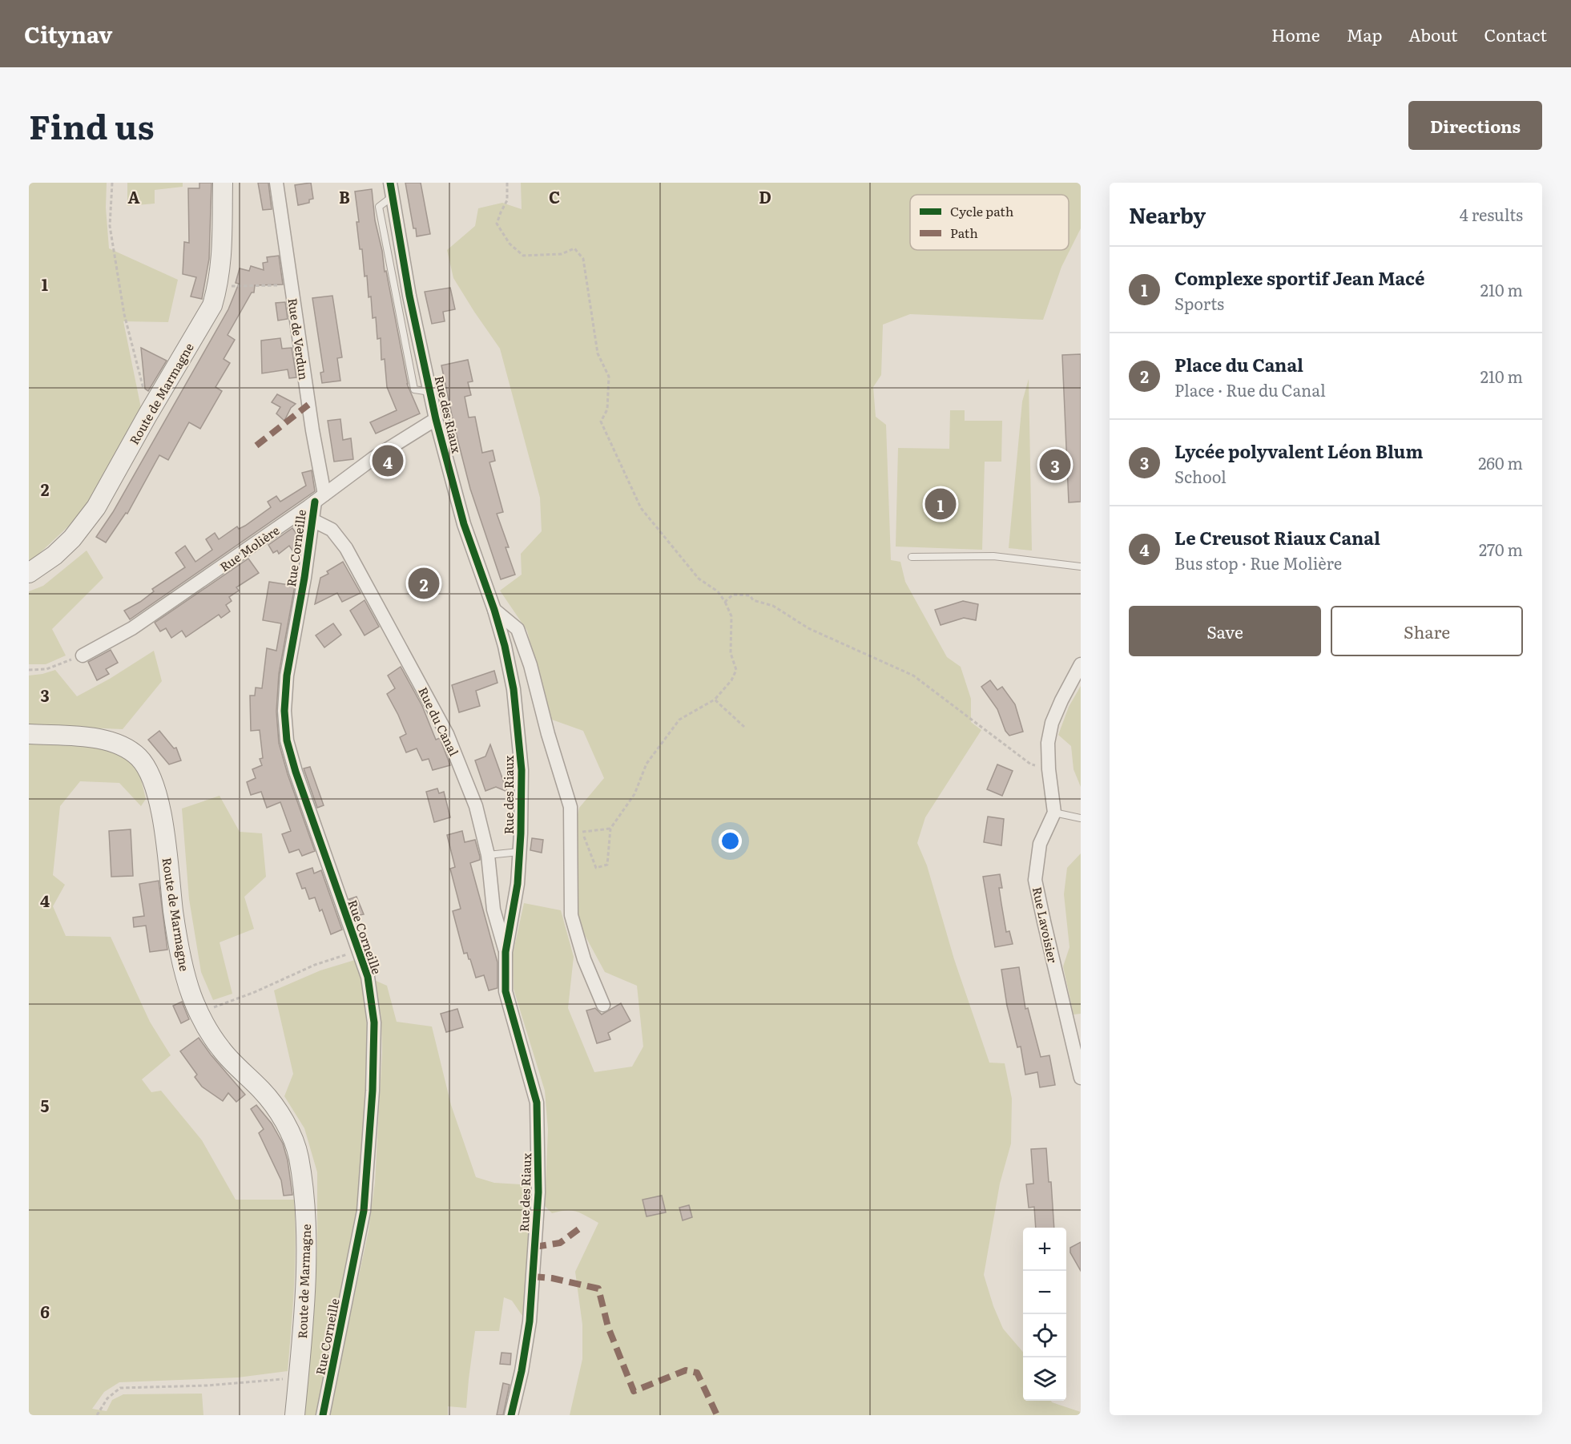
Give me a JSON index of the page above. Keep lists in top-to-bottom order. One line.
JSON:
{"streets":{"street":["Rue de Verdun","Route de Marmagne","Rue des Riaux","Rue Molière","Rue Corneille","Rue du Canal","Rue Lavoisier"]},"crossings":[["Rue de Verdun","Rue Molière"],["Rue de Verdun","Rue Corneille"],["Rue des Riaux","Rue Molière"],["Rue des Riaux","Rue du Canal"],["Rue Molière","Rue Corneille"],["Rue Corneille","Rue du Canal"]],"legend":["Cycle path","Path"],"page":{"header":"Citynav","nav":["Home","Map","About","Contact"],"title":"Find us","buttons":["Directions",["Save","Share"]],"heading":["Nearby","4 results"],"list":[{"mark":"1","name":"Complexe sportif Jean Macé","note":"Sports","value":"210 m"},{"mark":"2","name":"Place du Canal","note":"Place · Rue du Canal","value":"210 m"},{"mark":"3","name":"Lycée polyvalent Léon Blum","note":"School","value":"260 m"},{"mark":"4","name":"Le Creusot Riaux Canal","note":"Bus stop · Rue Molière","value":"270 m"}],"pins":["4","3","1","2"],"map_buttons":["+","−"]},"grid":{"columns":["A","B","C","D"],"rows":["1","2","3","4","5","6"]}}
